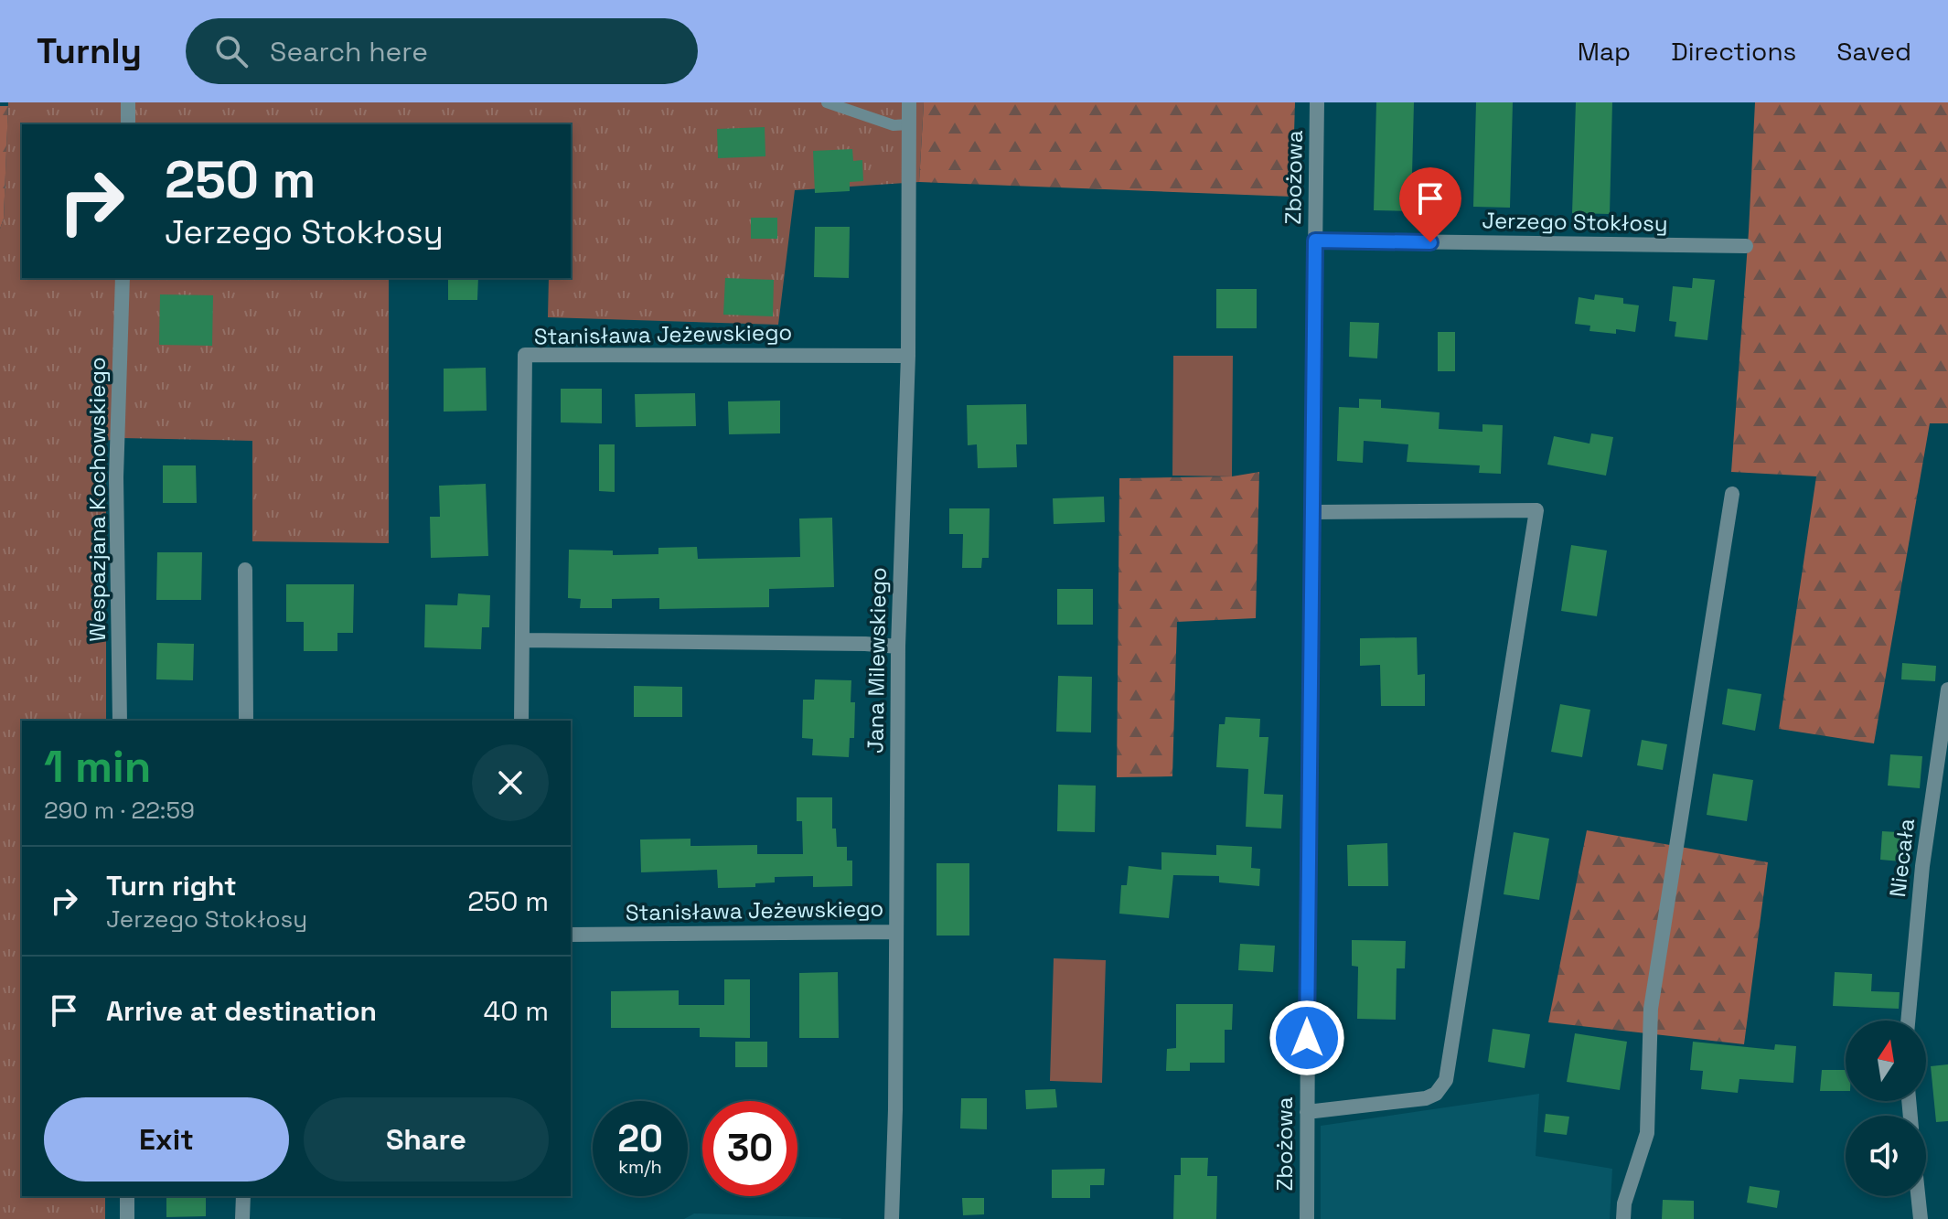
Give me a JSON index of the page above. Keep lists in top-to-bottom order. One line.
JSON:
{"streets":{"street":["Zbożowa","Jerzego Stokłosy","Stanisława Jeżewskiego","Wespazjana Kochowskiego","Jana Milewskiego","Niecała"]},"crossings":[["Zbożowa","Jerzego Stokłosy"],["Stanisława Jeżewskiego","Jana Milewskiego"]],"north":"top","page":{"header":"Turnly","search":"Search here","nav":["Map","Directions","Saved"],"turn":["250 m","Jerzego Stokłosy"],"heading":["1 min","290 m · 22:59"],"list":[{"name":"Turn right","note":"Jerzego Stokłosy","value":"250 m"},{"name":"Arrive at destination","value":"40 m"}],"buttons":["Exit","Share"],"speed":"20 km/h","limit":"30"}}
